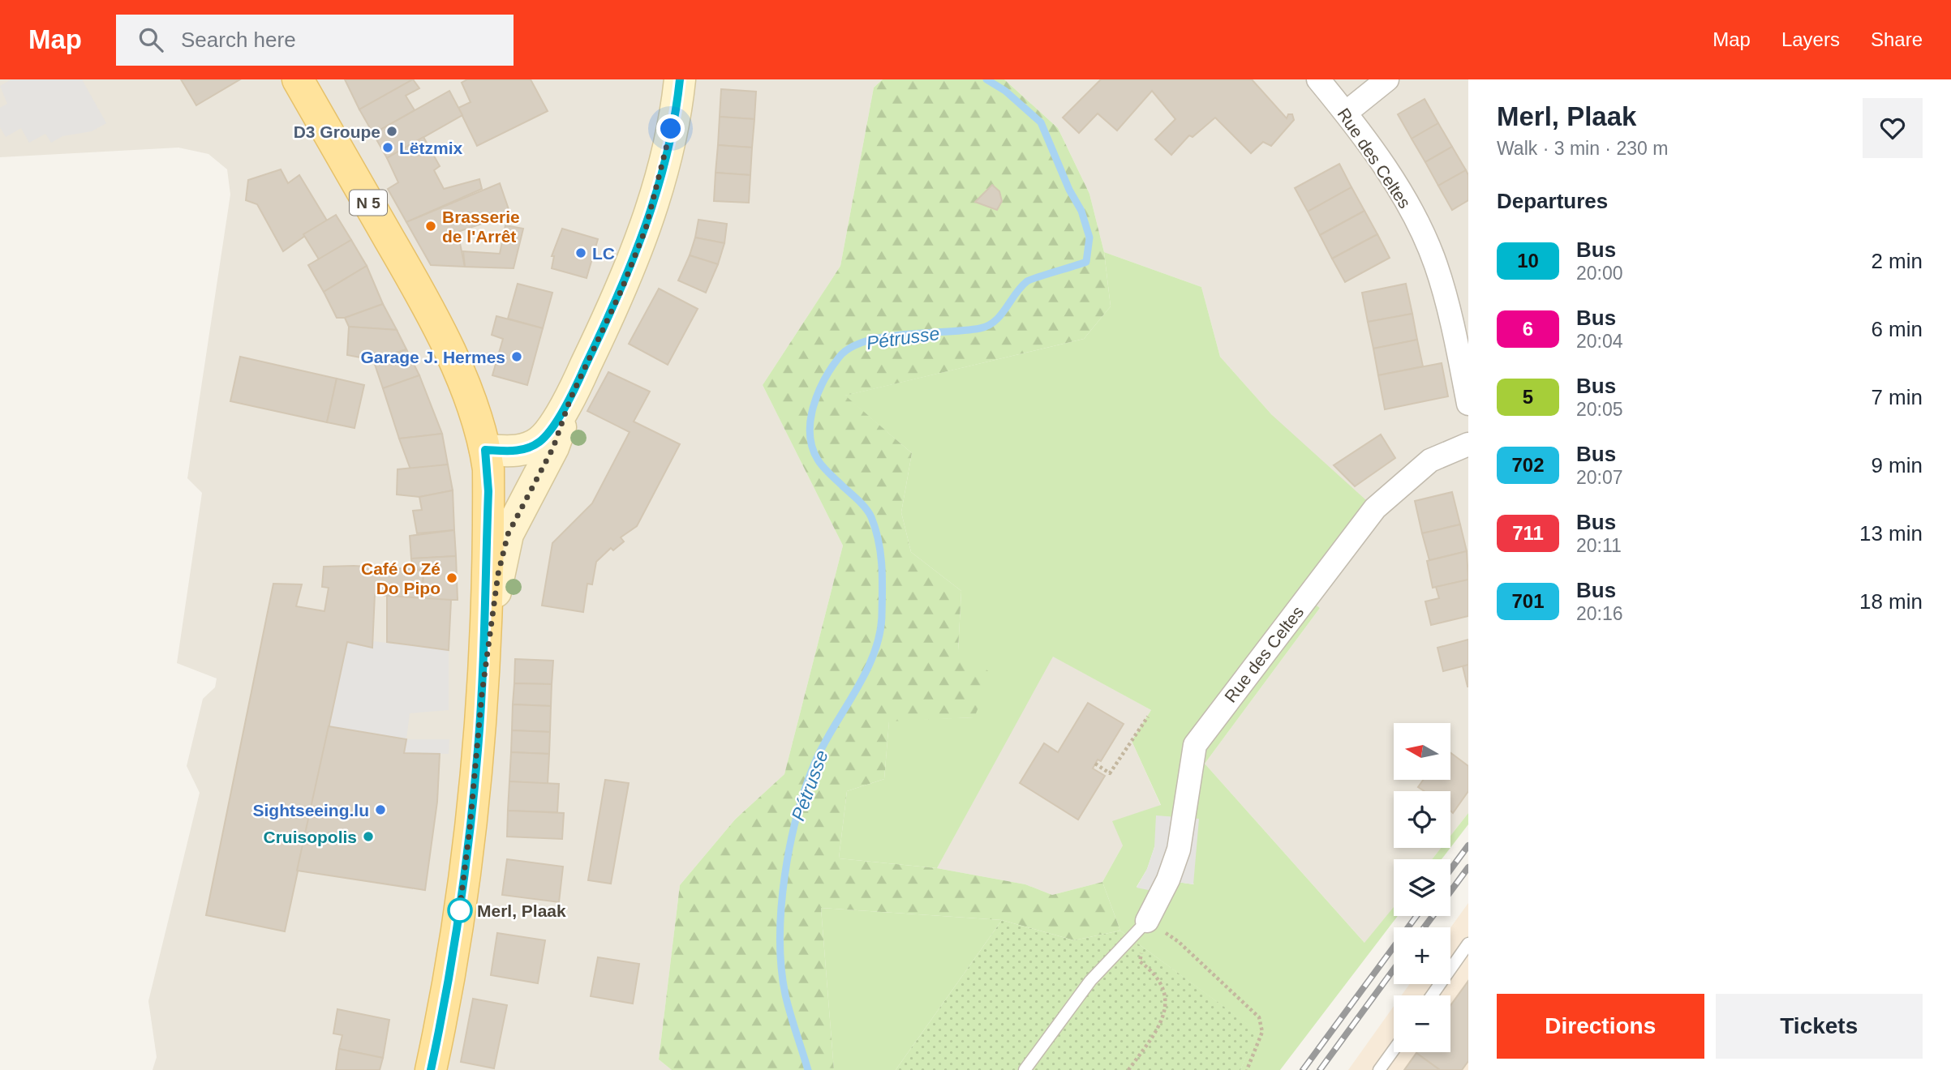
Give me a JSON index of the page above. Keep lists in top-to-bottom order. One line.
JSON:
{"streets":{"main road":["N 5"],"street":["Rue des Celtes"]},"water":["Pétrusse"],"places":["D3 Groupe","Lëtzmix","Brasserie de l'Arrêt","LC","Garage J. Hermes","Café O Zé Do Pipo","Sightseeing.lu","Cruisopolis","Merl, Plaak"],"lines":["bus line 10"],"north":"left","page":{"header":"Map","search":"Search here","nav":["Map","Layers","Share"],"heading":[["Merl, Plaak","Walk · 3 min · 230 m"],"Departures"],"list":[{"mark":"10","name":"Bus","note":"20:00","value":"2 min"},{"mark":"6","name":"Bus","note":"20:04","value":"6 min"},{"mark":"5","name":"Bus","note":"20:05","value":"7 min"},{"mark":"702","name":"Bus","note":"20:07","value":"9 min"},{"mark":"711","name":"Bus","note":"20:11","value":"13 min"},{"mark":"701","name":"Bus","note":"20:16","value":"18 min"}],"map_buttons":["+","−"],"buttons":["Directions","Tickets"]}}
